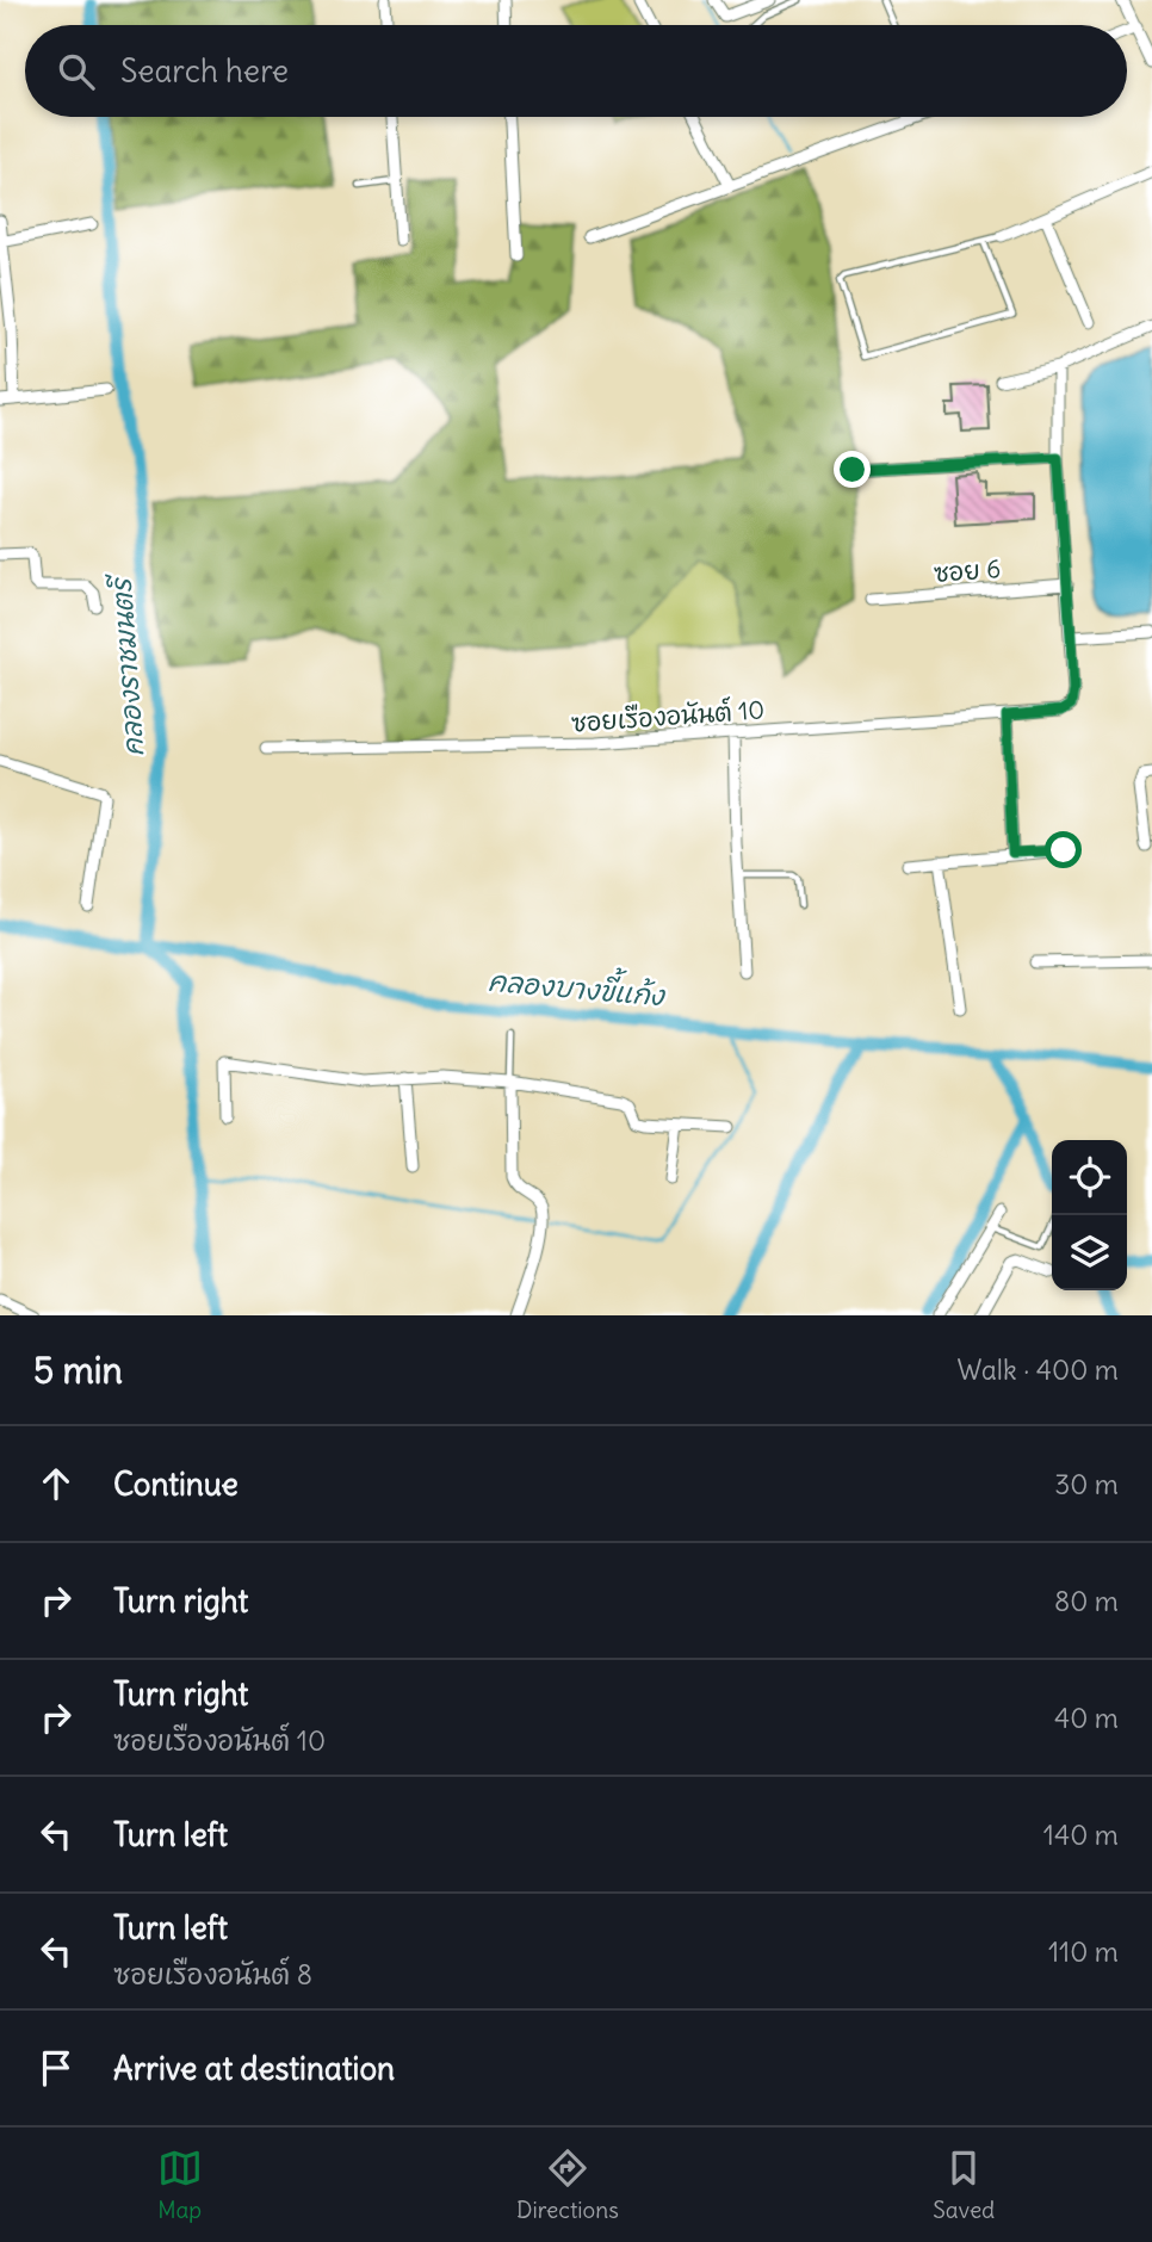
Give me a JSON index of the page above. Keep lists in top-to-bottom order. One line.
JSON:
{"streets":{"street":["ซอย 6","ซอยเรืองอนันต์ 10"]},"water":["คลองราชมนตรี","คลองบางขี้แก้ง"],"page":{"search":"Search here","heading":["5 min","Walk · 400 m"],"list":[["Continue","30 m"],["Turn right","80 m"],["Turn right","ซอยเรืองอนันต์ 10","40 m"],["Turn left","140 m"],["Turn left","ซอยเรืองอนันต์ 8","110 m"],"Arrive at destination"],"nav":["Map","Directions","Saved"]}}
